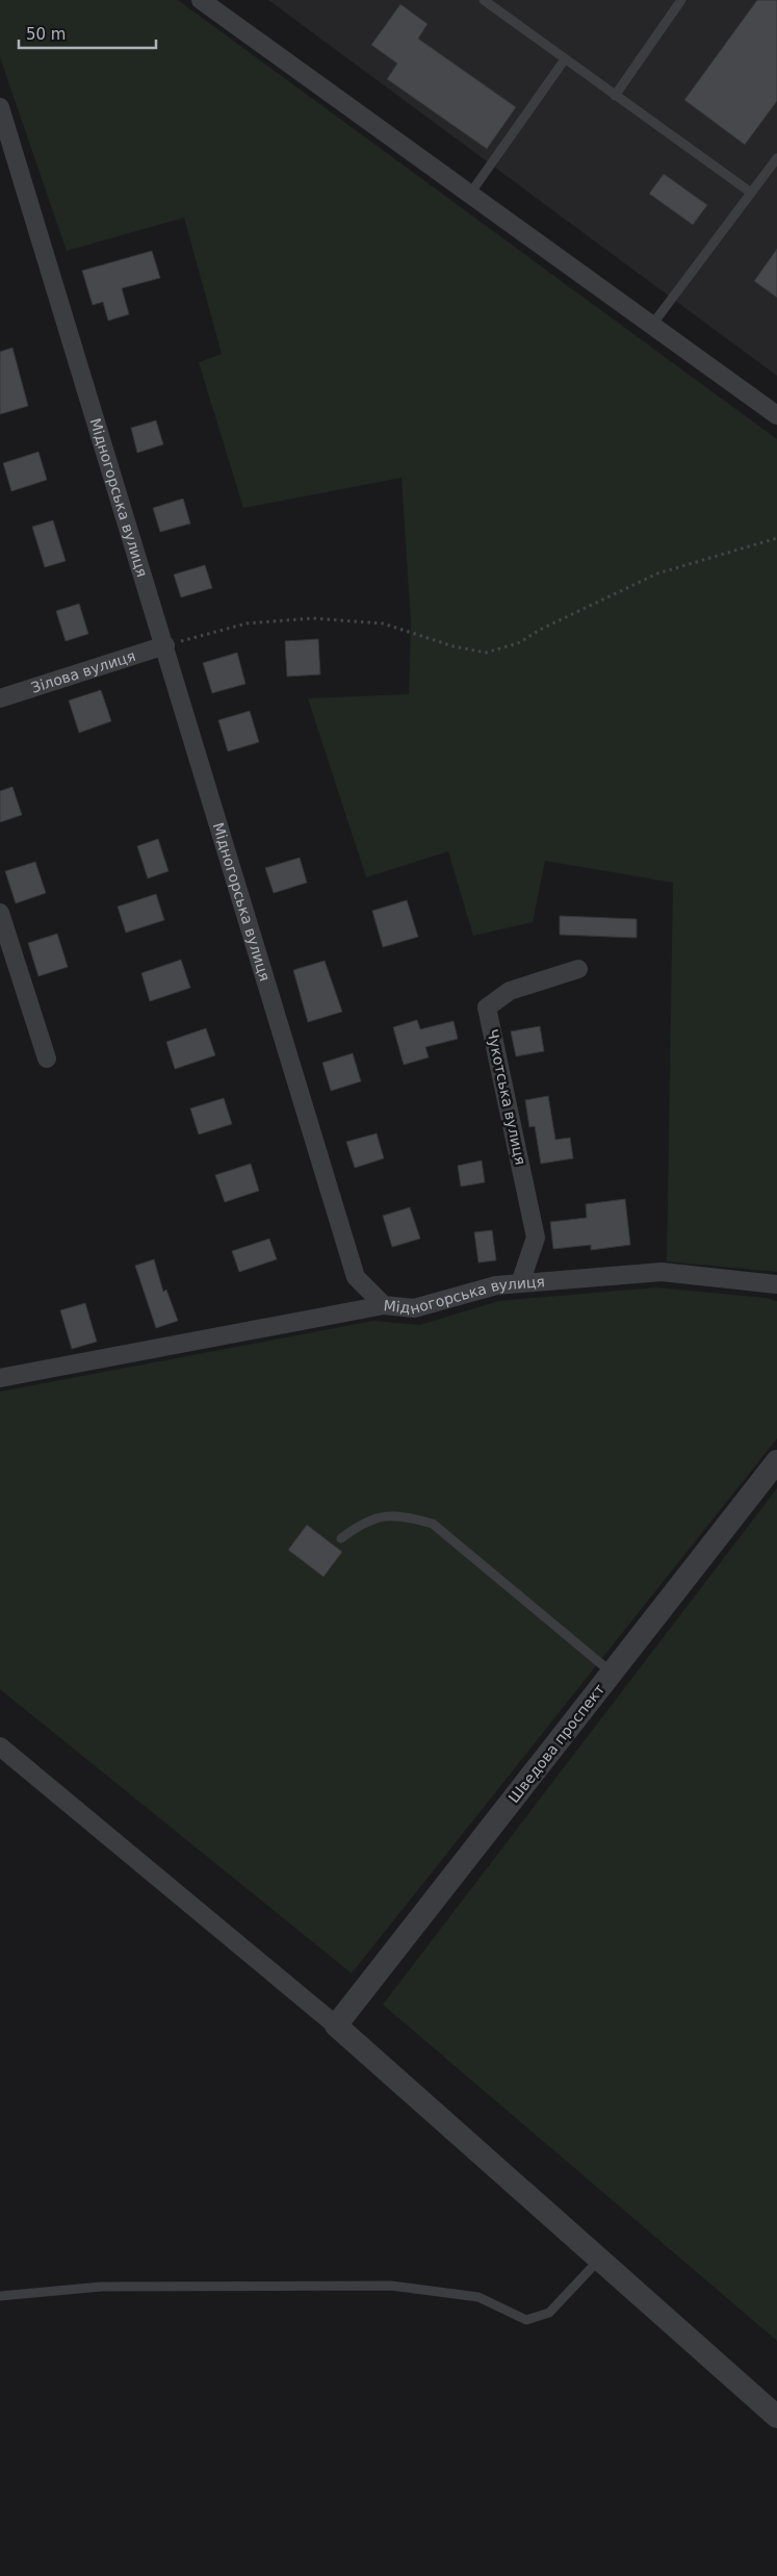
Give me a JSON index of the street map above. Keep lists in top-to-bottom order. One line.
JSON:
{"streets":{"street":["Мідногорська вулиця","Зілова вулиця","Чукотська вулиця","Шведова проспект"]},"crossings":[["Мідногорська вулиця","Зілова вулиця"],["Мідногорська вулиця","Чукотська вулиця"]],"scale_bar":"50 m"}
